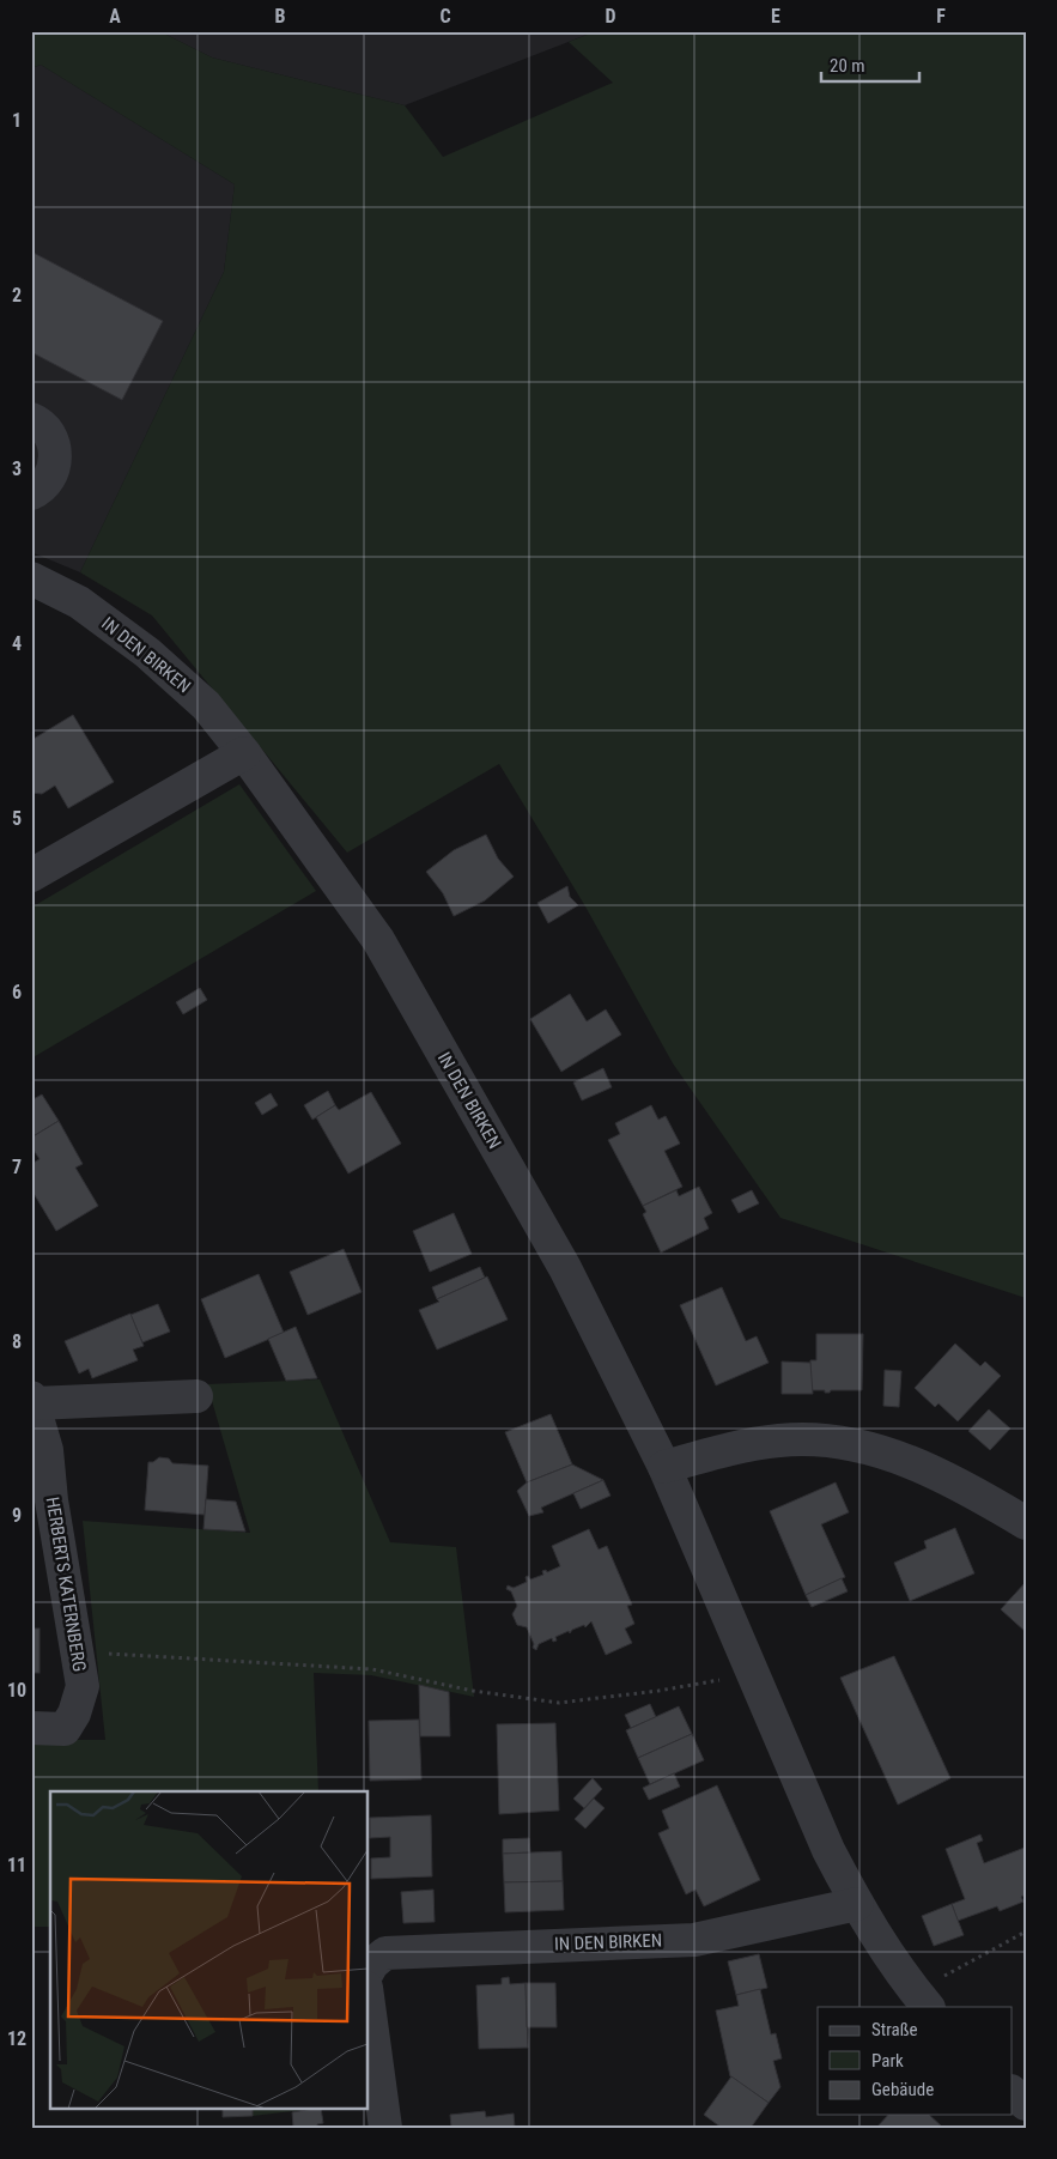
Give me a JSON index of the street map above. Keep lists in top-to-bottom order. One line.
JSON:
{"streets":{"street":["IN DEN BIRKEN","HERBERTS KATERNBERG"]},"legend":["Straße","Park","Gebäude"],"scale_bar":"20 m","grid":{"columns":["A","B","C","D","E","F"],"rows":["1","2","3","4","5","6","7","8","9","10","11","12"]}}
